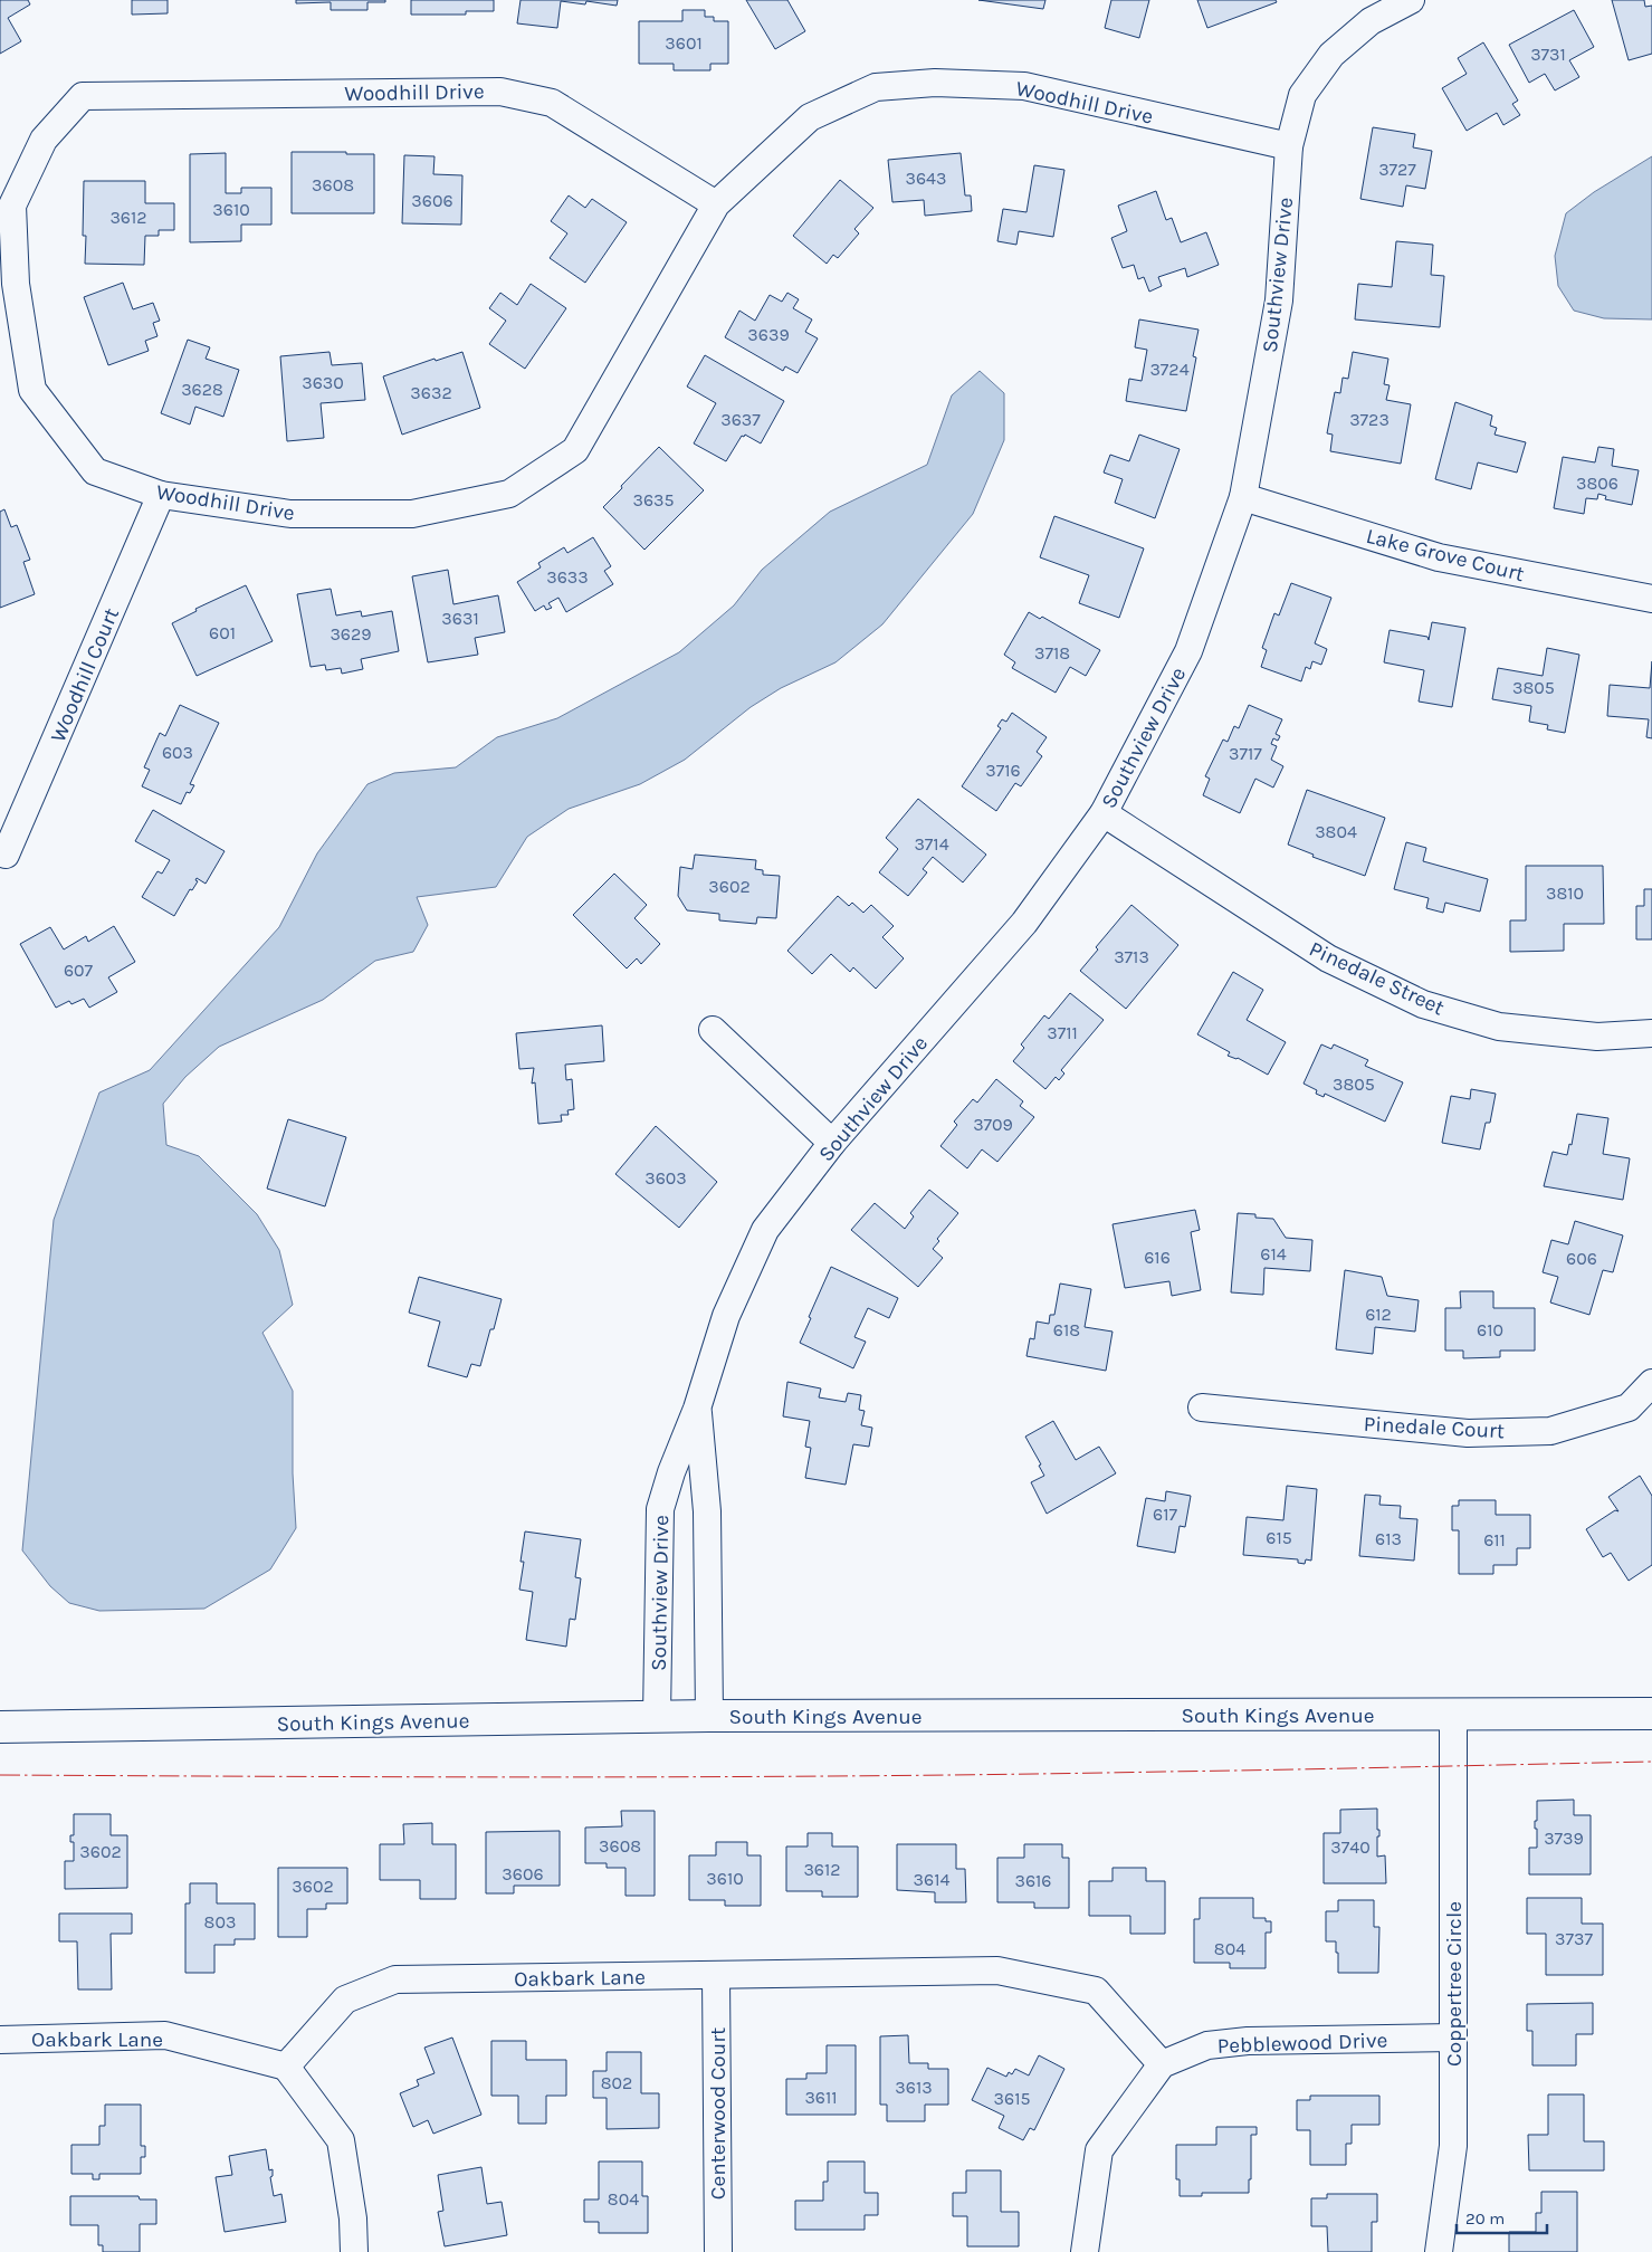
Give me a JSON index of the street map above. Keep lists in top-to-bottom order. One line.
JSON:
{"streets":{"street":["Woodhill Drive","Southview Drive","Lake Grove Court","Woodhill Court","Pinedale Street","Pinedale Court","South Kings Avenue","Oakbark Lane","Coppertree Circle","Pebblewood Drive","Centerwood Court"]},"crossings":[["Woodhill Drive","Southview Drive"],["Woodhill Drive","Woodhill Court"],["Southview Drive","Lake Grove Court"],["Southview Drive","Pinedale Street"],["Southview Drive","South Kings Avenue"],["South Kings Avenue","Coppertree Circle"],["Oakbark Lane","Pebblewood Drive"],["Oakbark Lane","Centerwood Court"],["Coppertree Circle","Pebblewood Drive"]],"house_numbers":["3601","3731","3727","3643","3608","3606","3610","3612","3639","3724","3630","3628","3632","3637","3723","3806","3635","3633","3631","601","3629","3718","3805","603","3717","3716","3804","3714","3602","3810","3713","607","3711","3805","3709","3603","614","616","606","612","618","610","617","615","613","611","3739","3608","3740","3602","3612","3606","3610","3614","3616","3602","803","3737","804","802","3613","3611","3615","804"],"scale_bar":"20 m"}
